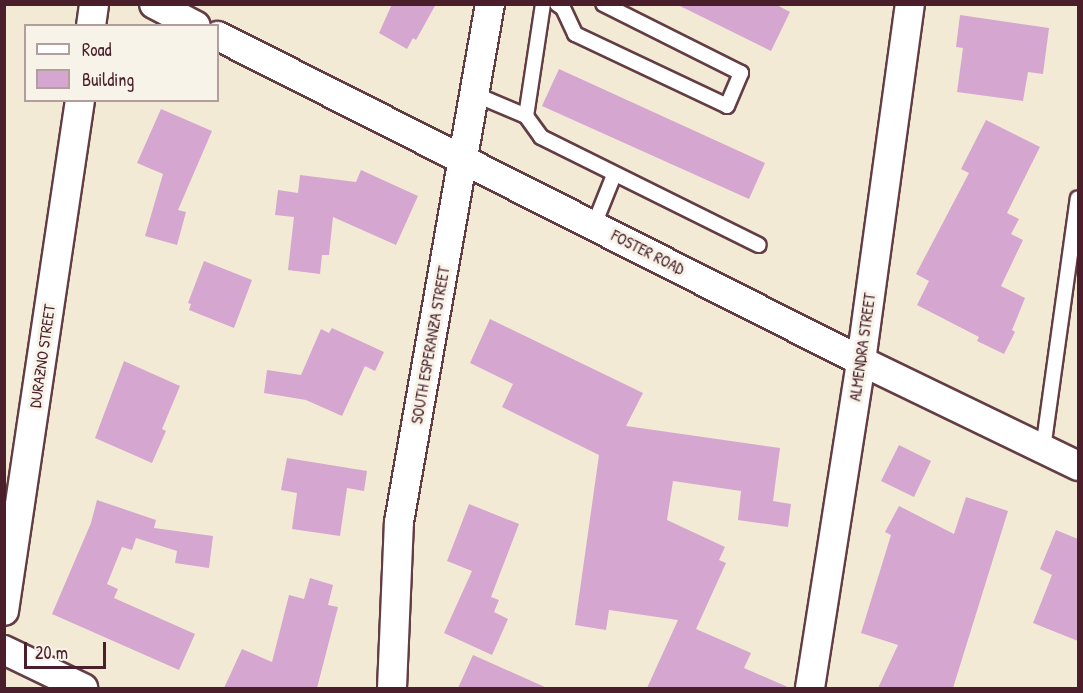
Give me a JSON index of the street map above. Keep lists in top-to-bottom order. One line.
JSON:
{"streets":{"street":["FOSTER ROAD","SOUTH ESPERANZA STREET","ALMENDRA STREET","DURAZNO STREET"]},"crossings":[["FOSTER ROAD","SOUTH ESPERANZA STREET"],["FOSTER ROAD","ALMENDRA STREET"]],"legend":["Road","Building"],"scale_bar":"20 m"}
